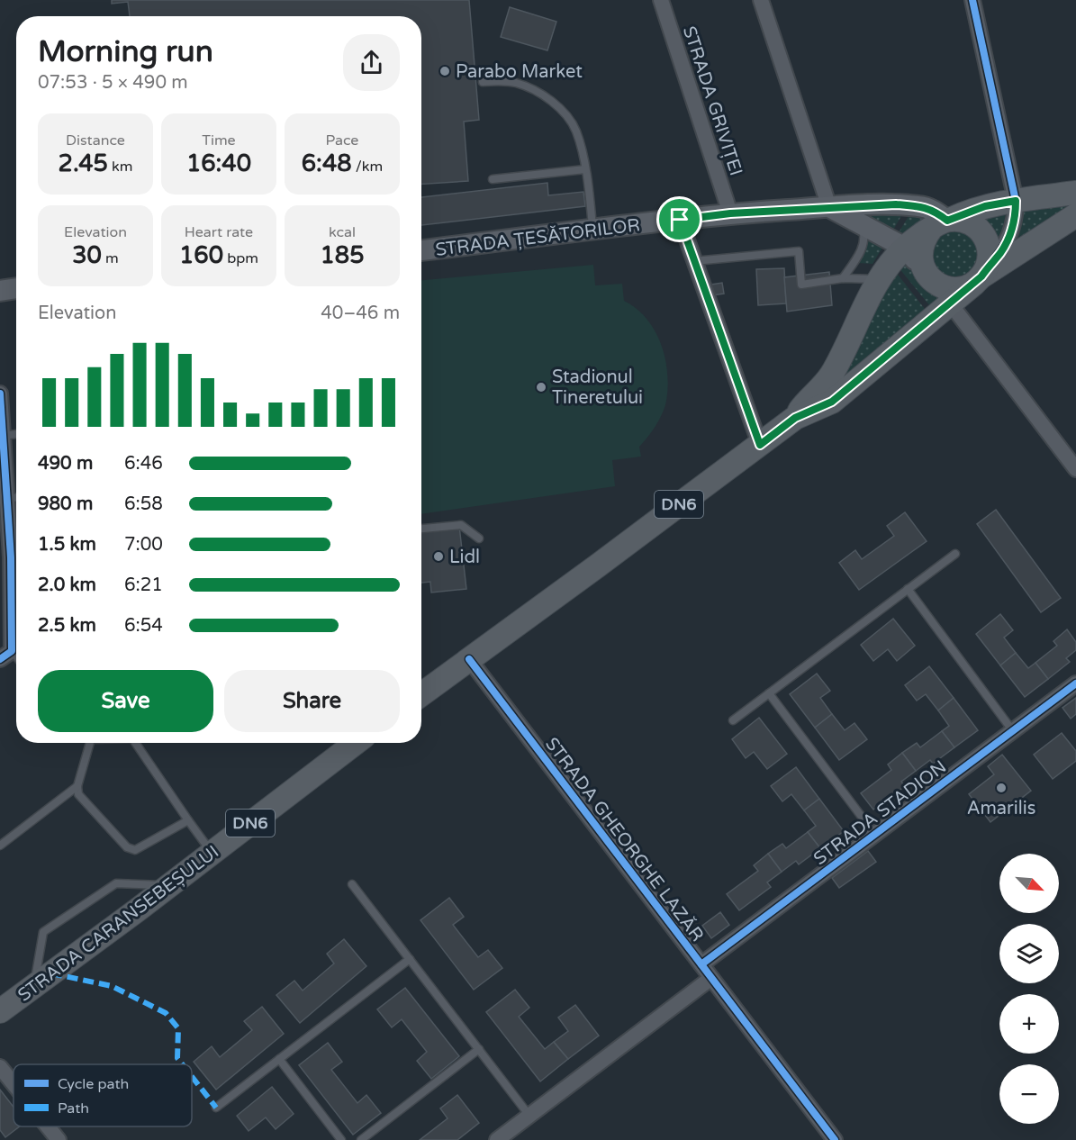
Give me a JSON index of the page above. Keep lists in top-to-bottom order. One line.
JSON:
{"streets":{"main road":["STRADA ȚESĂTORILOR","DN6","STRADA CARANSEBEȘULUI"],"street":["STRADA GRIVIȚEI","STRADA STADION","STRADA GHEORGHE LAZĂR"]},"crossings":[["STRADA GRIVIȚEI","STRADA ȚESĂTORILOR"],["STRADA ȚESĂTORILOR","DN6"],["DN6","STRADA GHEORGHE LAZĂR"],["STRADA STADION","STRADA GHEORGHE LAZĂR"]],"places":["Parabo Market","Stadionul Tineretului","Lidl","Amarilis"],"legend":["Cycle path","Path"],"north":"bottom right","page":{"heading":["Morning run","07:53 · 5 × 490 m"],"stats":[["Distance","2.45 km"],["Time","16:40"],["Pace","6:48 /km"],["Elevation","30 m"],["Heart rate","160 bpm"],["kcal","185"]],"chart":["Elevation","40–46 m"],"list":[{"name":"490 m","note":"6:46"},{"name":"980 m","note":"6:58"},{"name":"1.5 km","note":"7:00"},{"name":"2.0 km","note":"6:21"},{"name":"2.5 km","note":"6:54"}],"buttons":["Save","Share"],"map_buttons":["+","−"]}}
